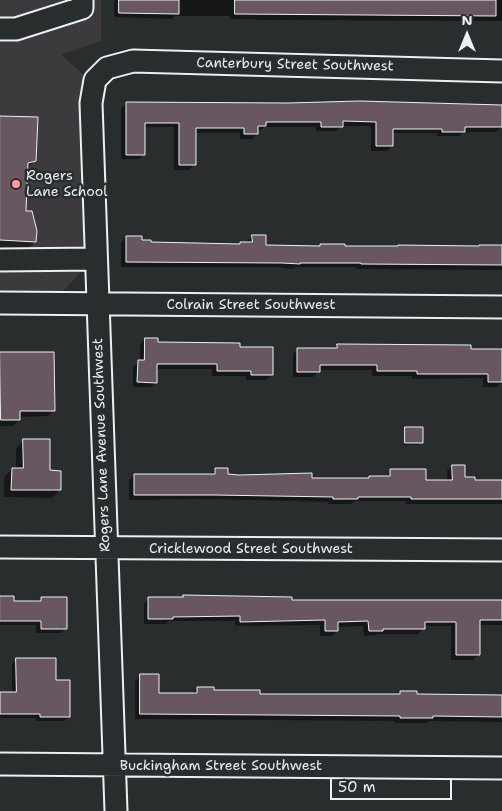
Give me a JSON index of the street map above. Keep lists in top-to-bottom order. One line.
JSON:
{"streets":{"street":["Canterbury Street Southwest","Colrain Street Southwest","Rogers Lane Avenue Southwest","Cricklewood Street Southwest","Buckingham Street Southwest"]},"crossings":[["Canterbury Street Southwest","Rogers Lane Avenue Southwest"],["Colrain Street Southwest","Rogers Lane Avenue Southwest"],["Rogers Lane Avenue Southwest","Cricklewood Street Southwest"],["Rogers Lane Avenue Southwest","Buckingham Street Southwest"]],"places":["Rogers Lane School"],"scale_bar":"50 m","north":"top"}
